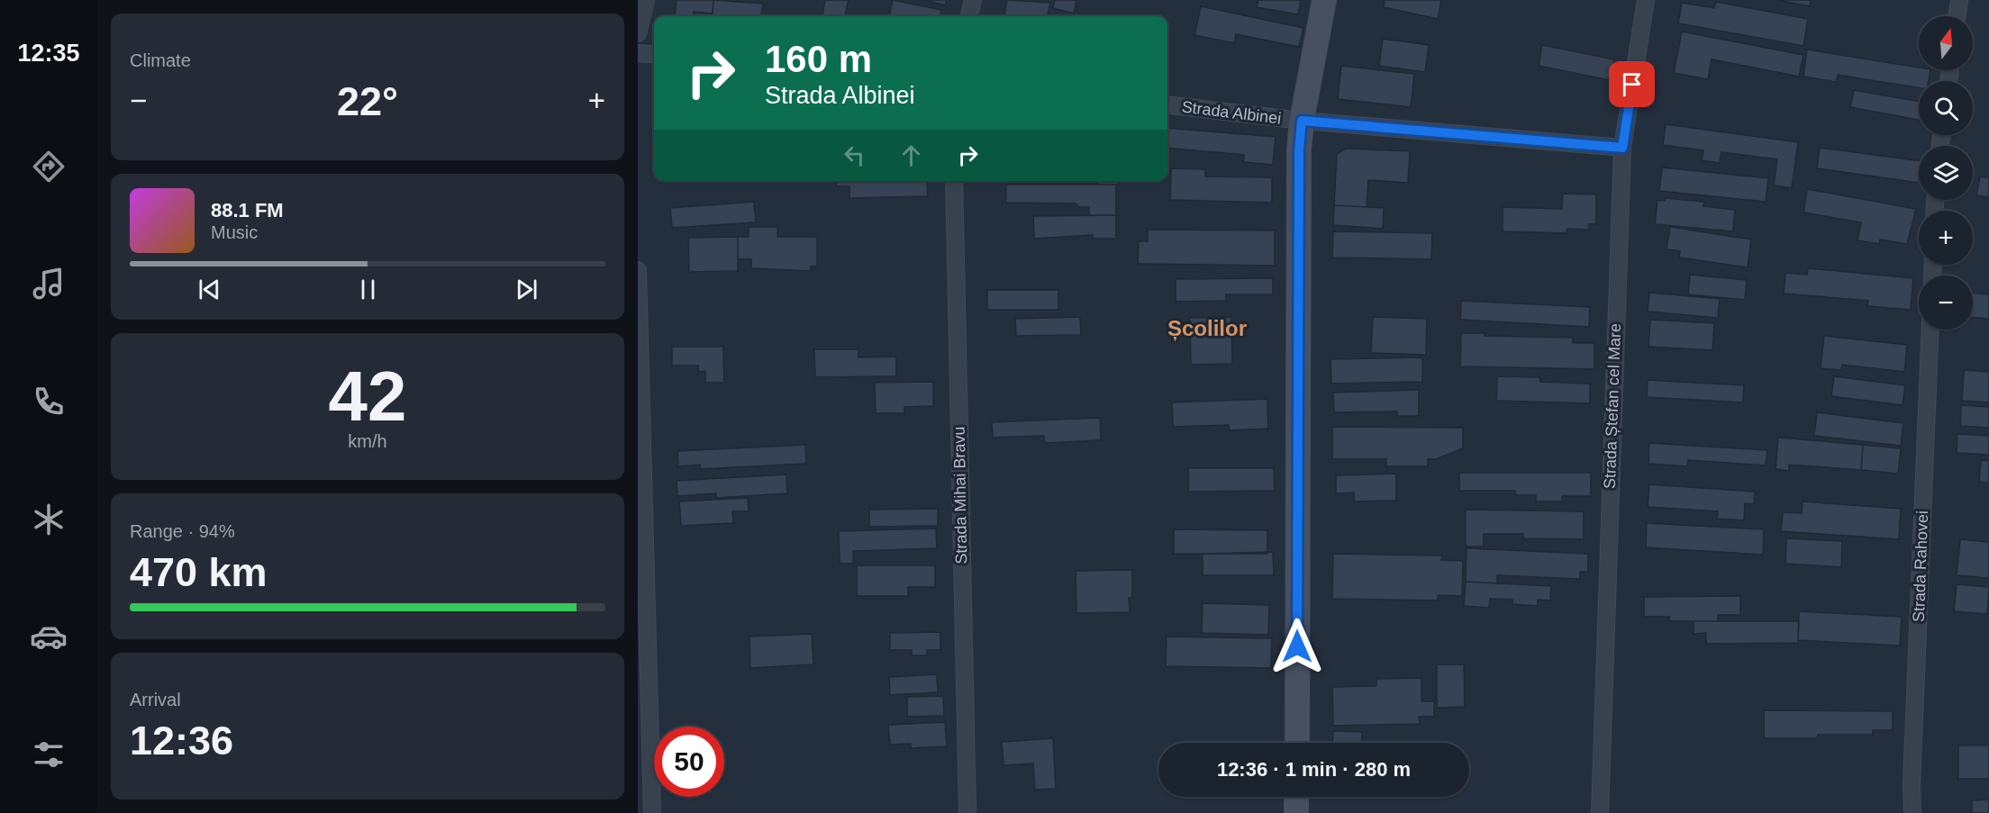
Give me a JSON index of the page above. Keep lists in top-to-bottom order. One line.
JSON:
{"streets":{"street":["Strada Albinei","Strada Ștefan cel Mare","Strada Mihai Bravu","Strada Rahovei"]},"crossings":[["Strada Albinei","Strada Ștefan cel Mare"]],"districts":["Școlilor"],"north":"top","page":{"tabs":"12:35","tile":["Climate",["42","km/h"],["Range · 94%","470 km"],["Arrival","12:36"]],"map_buttons":["+","−"],"turn":["160 m","Strada Albinei"],"heat":["−","22°","+"],"song":["88.1 FM","Music"],"limit":"50","trip":"12:36 · 1 min · 280 m"}}
